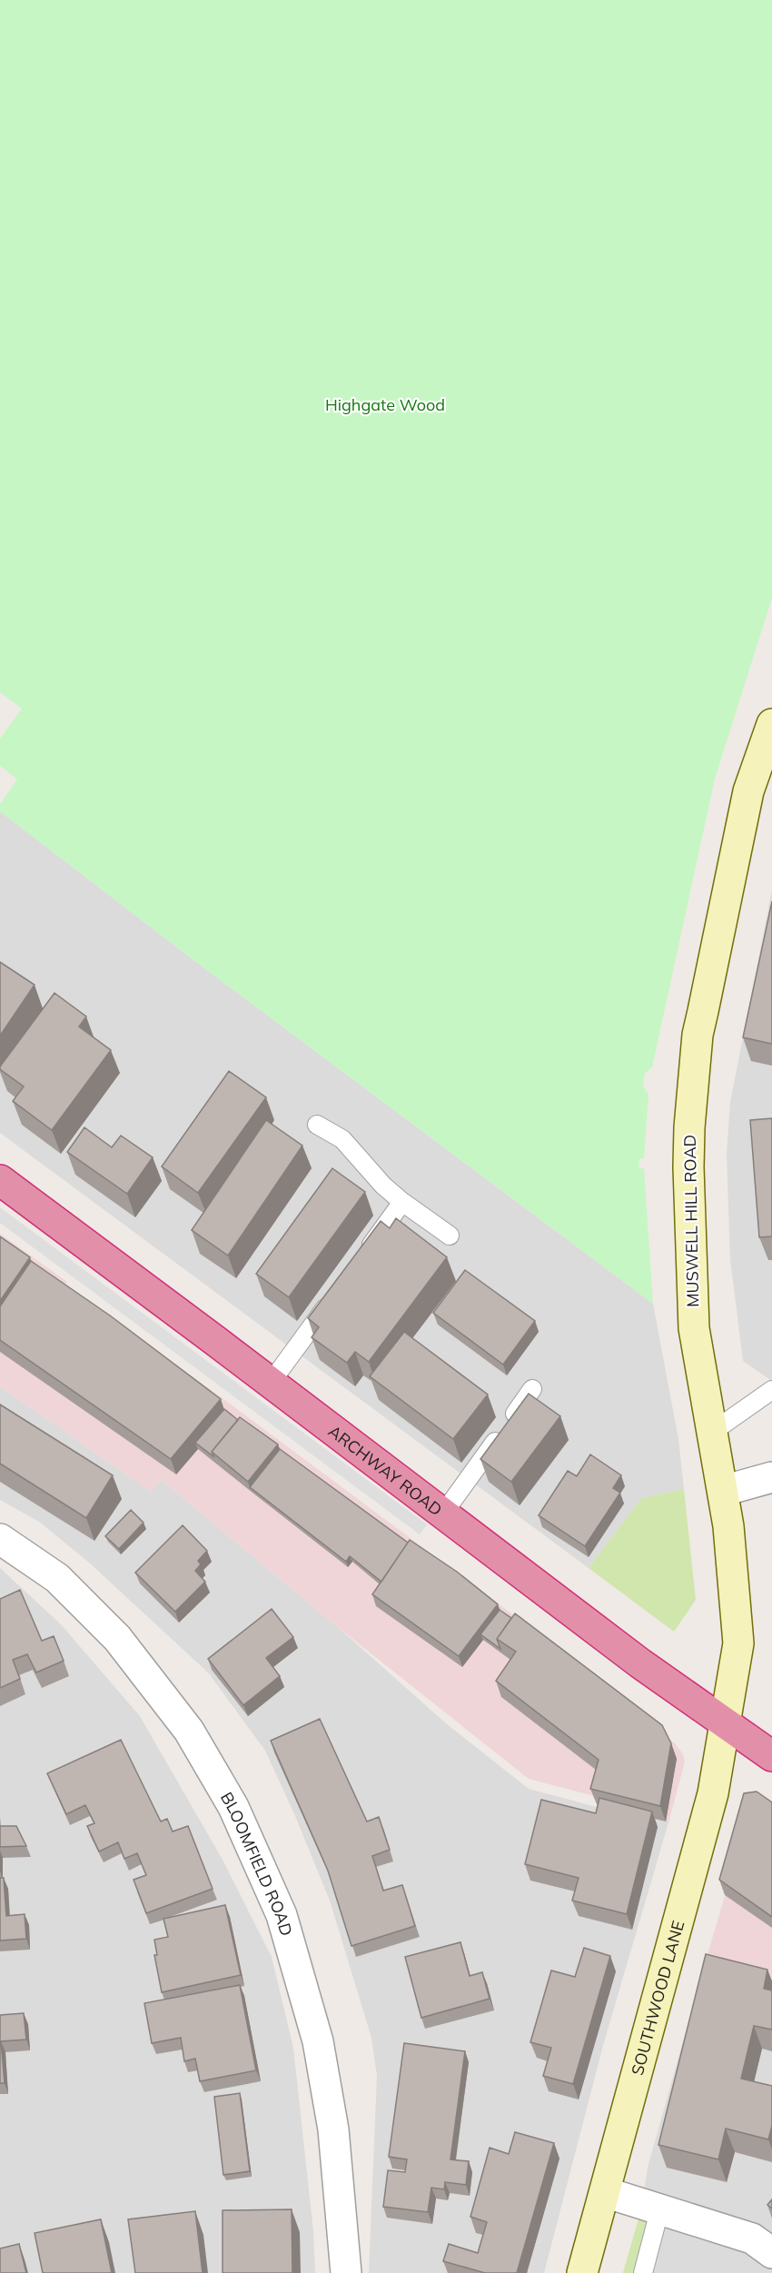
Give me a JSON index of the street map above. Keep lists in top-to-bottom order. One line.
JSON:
{"streets":{"highway":["ARCHWAY ROAD"],"main road":["MUSWELL HILL ROAD","SOUTHWOOD LANE"],"street":["BLOOMFIELD ROAD"]},"crossings":[["MUSWELL HILL ROAD","ARCHWAY ROAD"],["MUSWELL HILL ROAD","SOUTHWOOD LANE"],["ARCHWAY ROAD","SOUTHWOOD LANE"]],"parks":["Highgate Wood"]}
